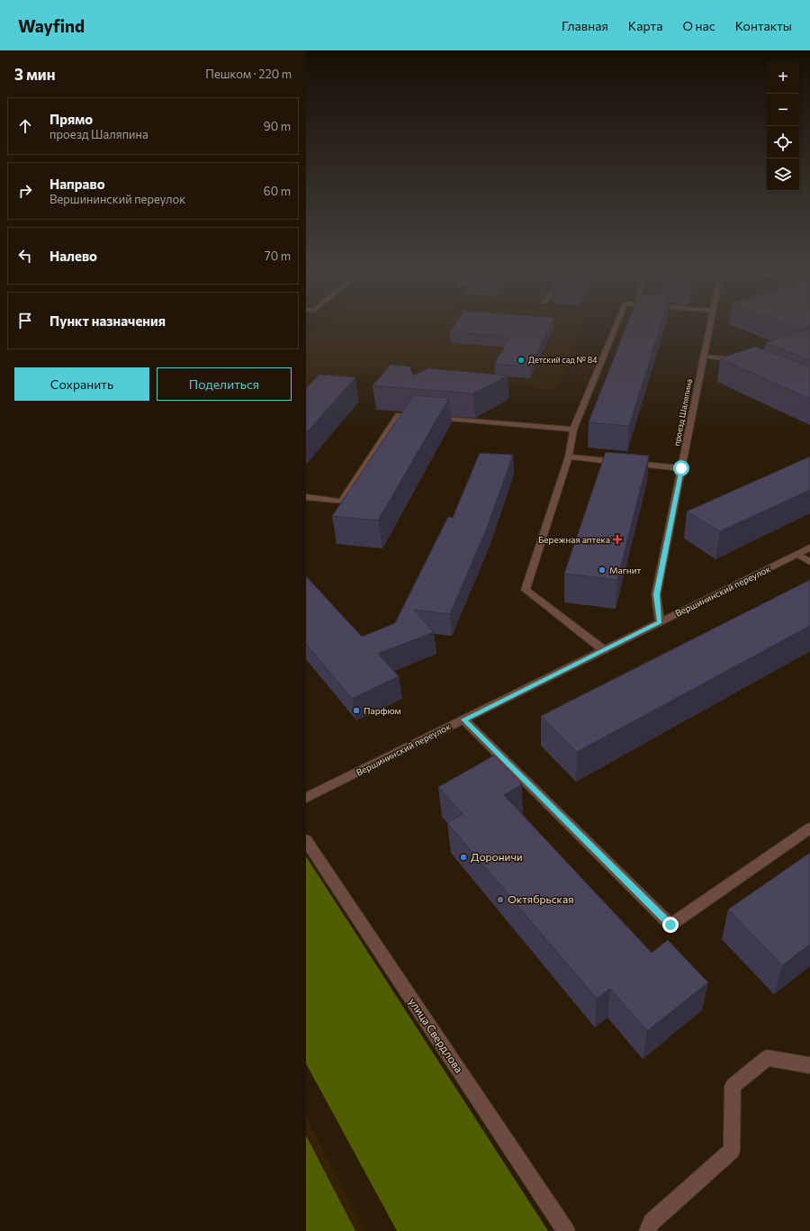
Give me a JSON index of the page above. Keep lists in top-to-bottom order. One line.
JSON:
{"streets":{"street":["проезд Шаляпина","Вершининский переулок","улица Свердлова"]},"crossings":[["проезд Шаляпина","Вершининский переулок"]],"places":{"other":["Детский сад № 84","Магнит","Парфюм","Дороничи","Октябрьская"],"health":["Бережная аптека"]},"page":{"header":"Wayfind","nav":["Главная","Карта","О нас","Контакты"],"heading":["3 мин","Пешком · 220 m"],"map_buttons":["+","−"],"list":[["Прямо","проезд Шаляпина","90 m"],["Направо","Вершининский переулок","60 m"],["Налево","70 m"],"Пункт назначения"],"buttons":["Сохранить","Поделиться"]}}
